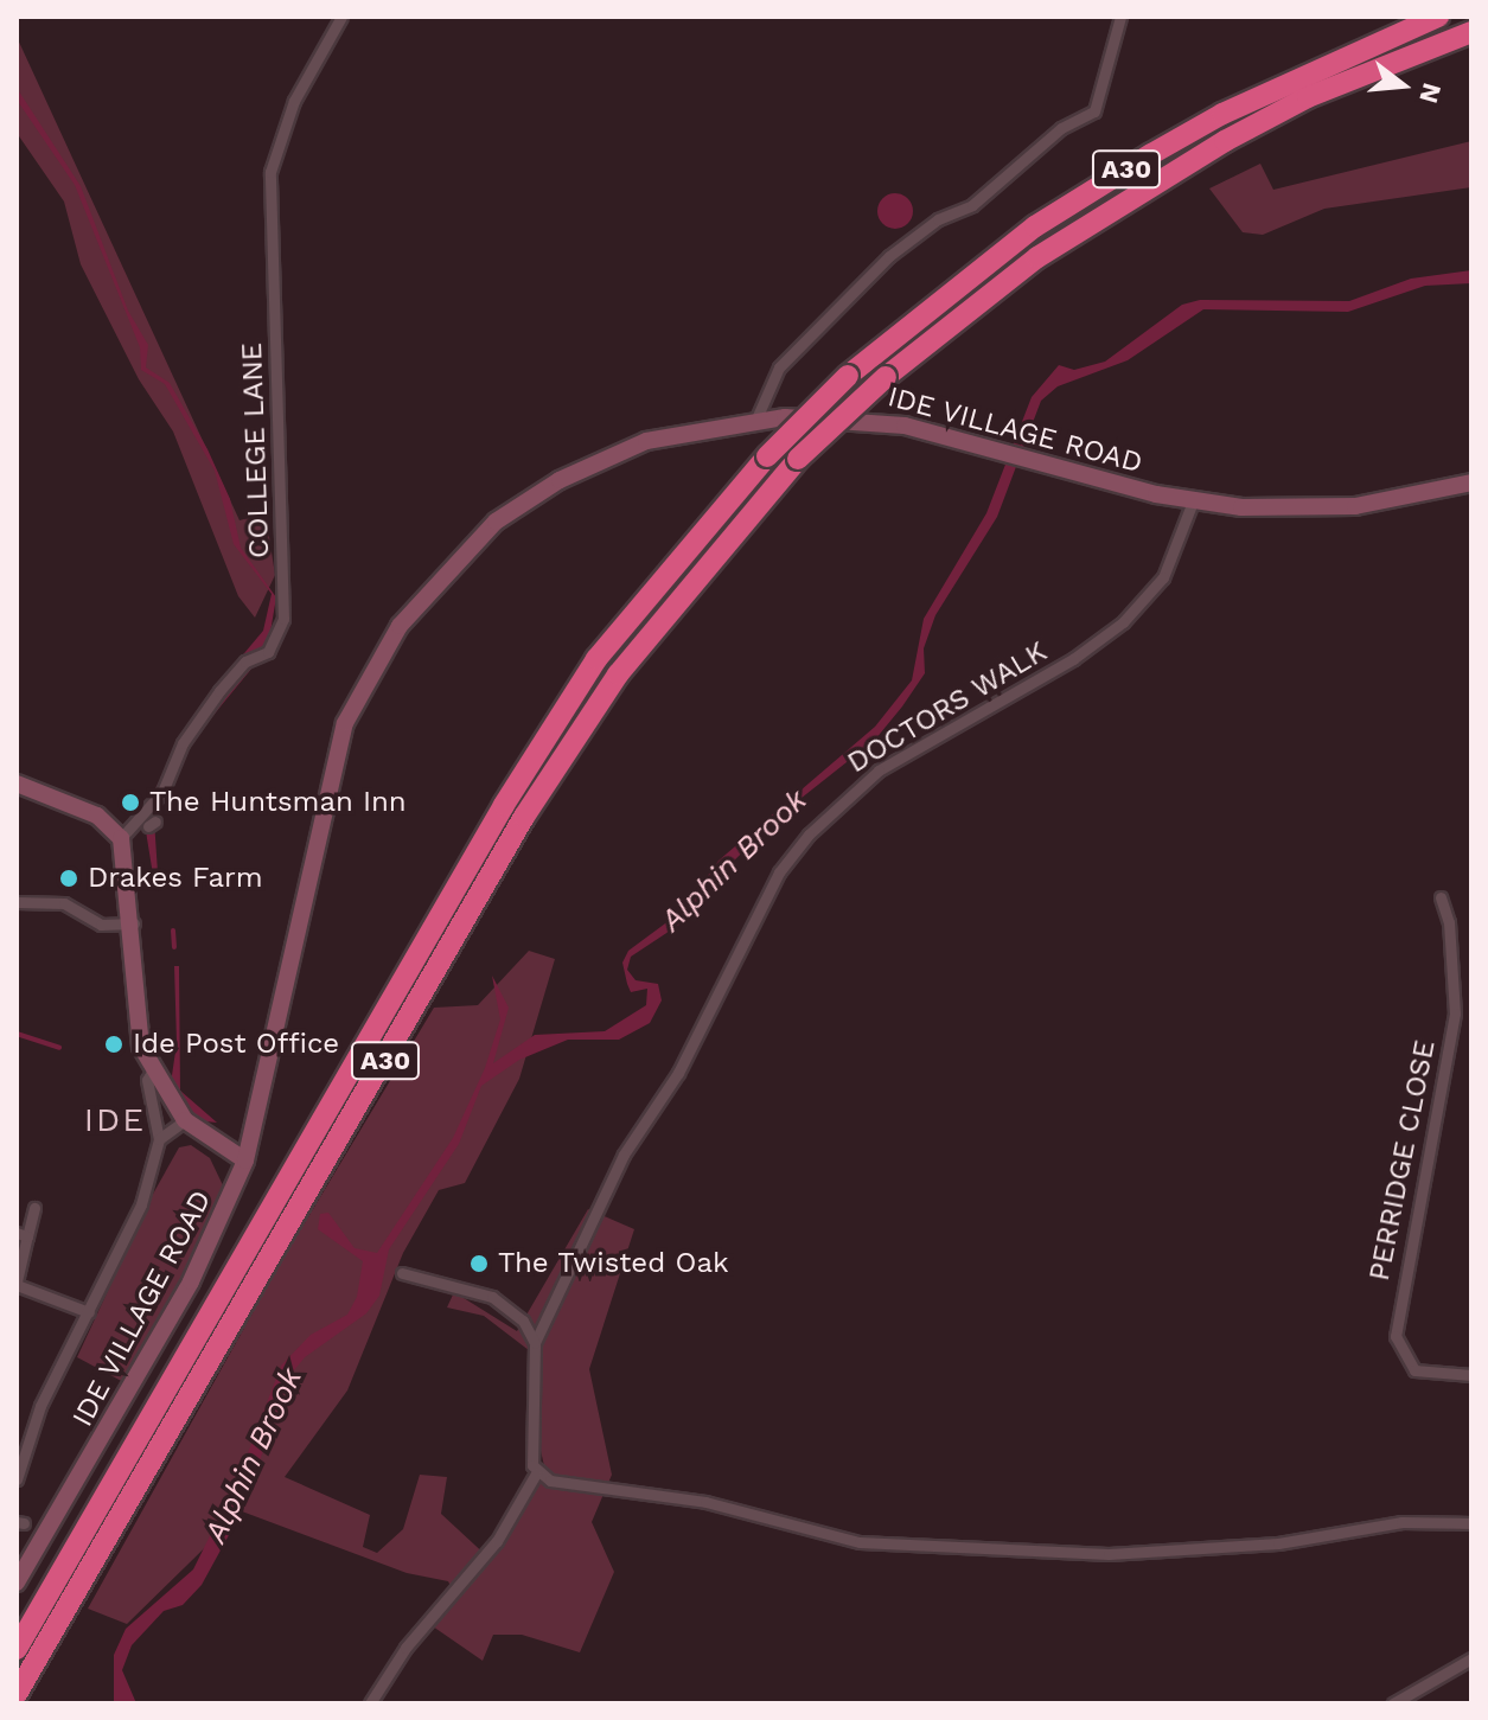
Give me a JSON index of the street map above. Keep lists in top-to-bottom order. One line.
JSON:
{"streets":{"highway":["A30"],"street":["IDE VILLAGE ROAD","COLLEGE LANE","DOCTORS WALK","PERRIDGE CLOSE"]},"crossings":[["IDE VILLAGE ROAD","DOCTORS WALK"]],"districts":["IDE"],"water":["Alphin Brook"],"places":["The Huntsman Inn","Drakes Farm","Ide Post Office","The Twisted Oak"],"north":"right"}
